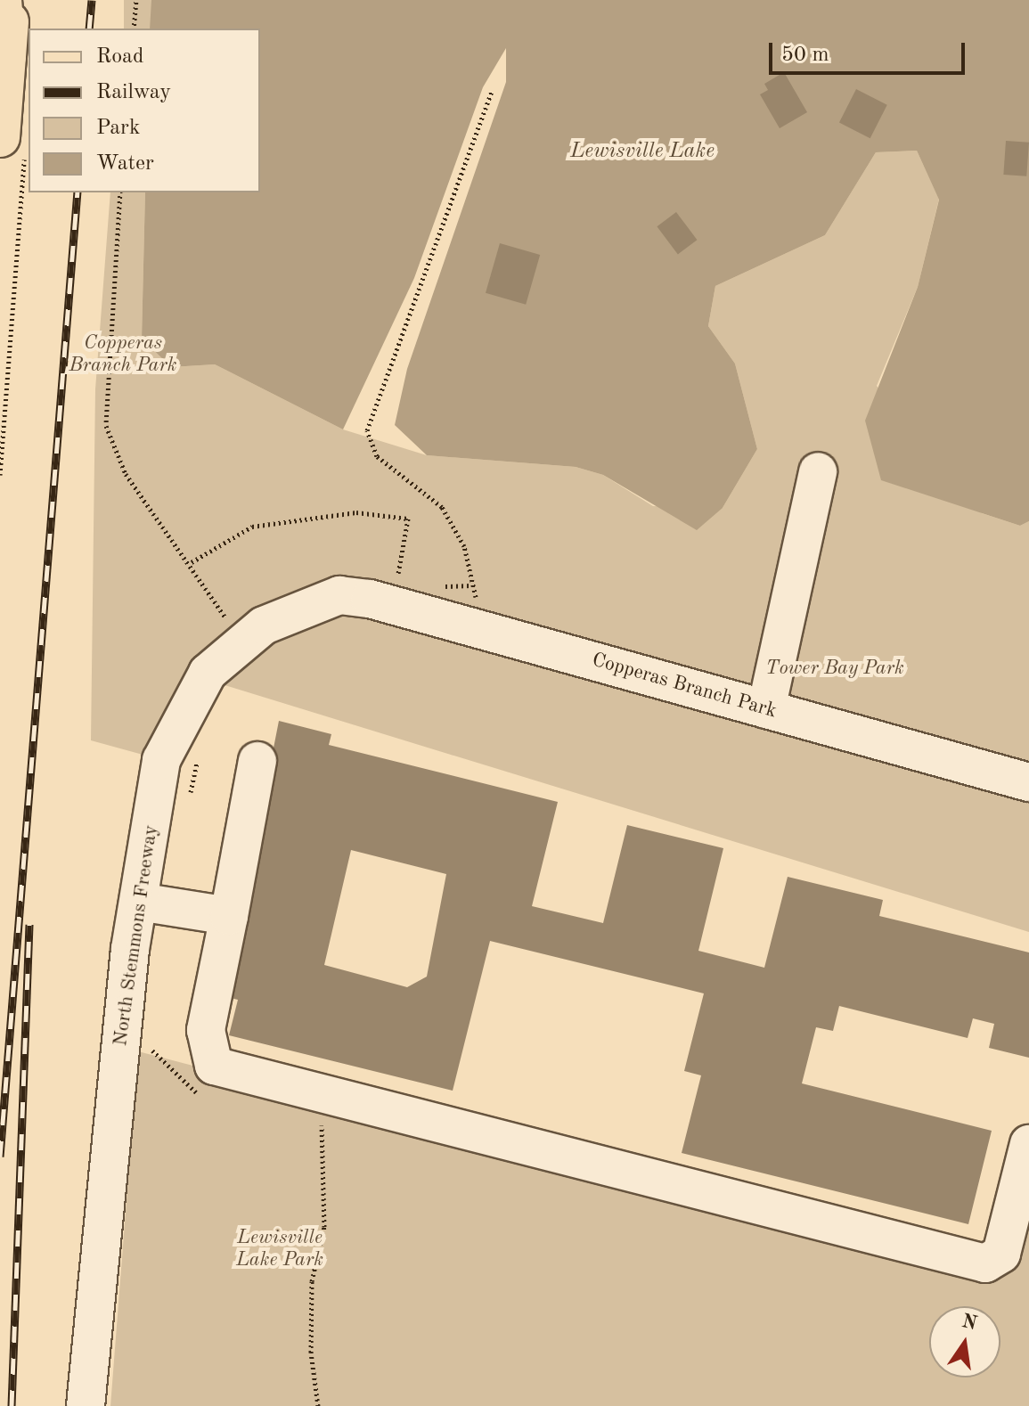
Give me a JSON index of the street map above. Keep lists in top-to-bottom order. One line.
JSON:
{"streets":{"street":["Copperas Branch Park","North Stemmons Freeway"]},"crossings":[["Copperas Branch Park","North Stemmons Freeway"]],"water":["Lewisville Lake"],"parks":["Copperas Branch Park","Tower Bay Park","Lewisville Lake Park"],"legend":["Road","Railway","Park","Water"],"scale_bar":"50 m","north":"top"}
